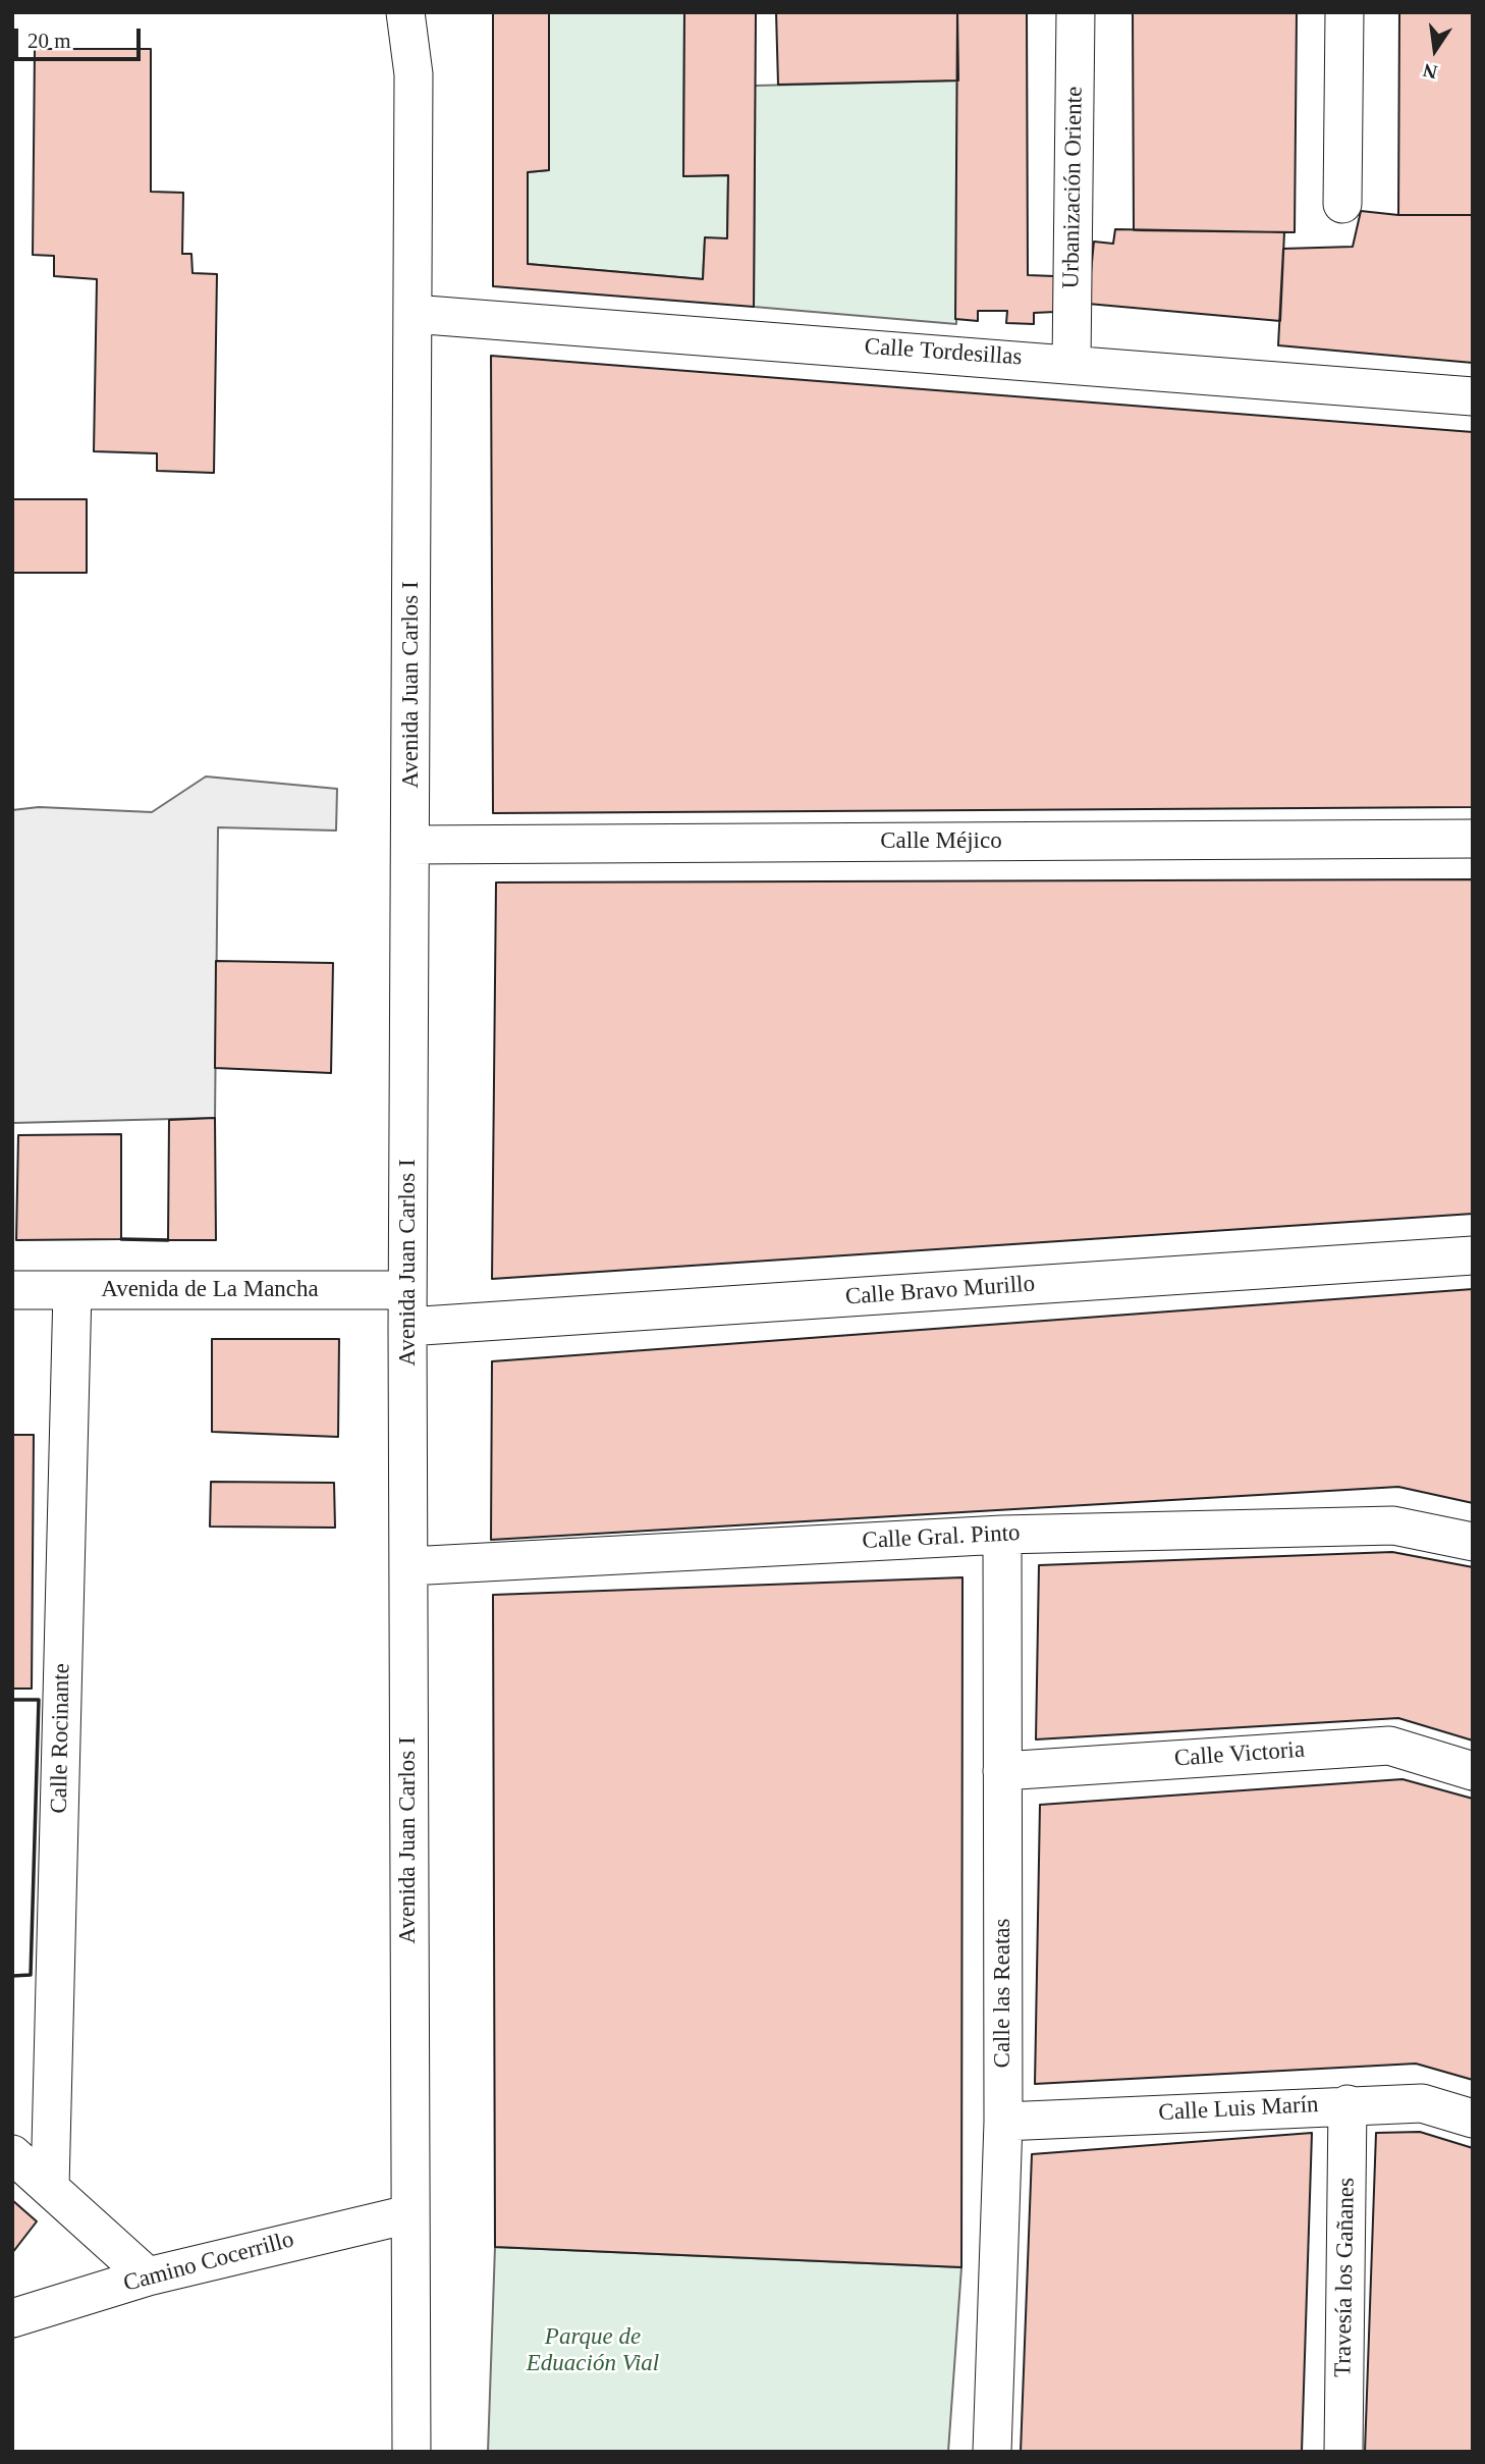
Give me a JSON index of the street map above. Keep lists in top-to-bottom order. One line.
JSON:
{"streets":{"street":["Urbanización Oriente","Calle Tordesillas","Avenida Juan Carlos I","Calle Méjico","Avenida de La Mancha","Calle Bravo Murillo","Calle Gral. Pinto","Calle Rocinante","Calle Victoria","Calle las Reatas","Calle Luis Marín","Camino Cocerrillo","Travesía los Gañanes"]},"crossings":[["Urbanización Oriente","Calle Tordesillas"],["Calle Tordesillas","Avenida Juan Carlos I"],["Avenida Juan Carlos I","Calle Méjico"],["Avenida Juan Carlos I","Avenida de La Mancha"],["Avenida Juan Carlos I","Calle Bravo Murillo"],["Avenida Juan Carlos I","Calle Gral. Pinto"],["Avenida Juan Carlos I","Camino Cocerrillo"],["Avenida de La Mancha","Calle Bravo Murillo"],["Avenida de La Mancha","Calle Rocinante"],["Calle Gral. Pinto","Calle las Reatas"],["Calle Victoria","Calle las Reatas"],["Calle las Reatas","Calle Luis Marín"],["Calle Luis Marín","Travesía los Gañanes"]],"parks":["Parque de Eduación Vial"],"scale_bar":"20 m","north":"bottom"}
